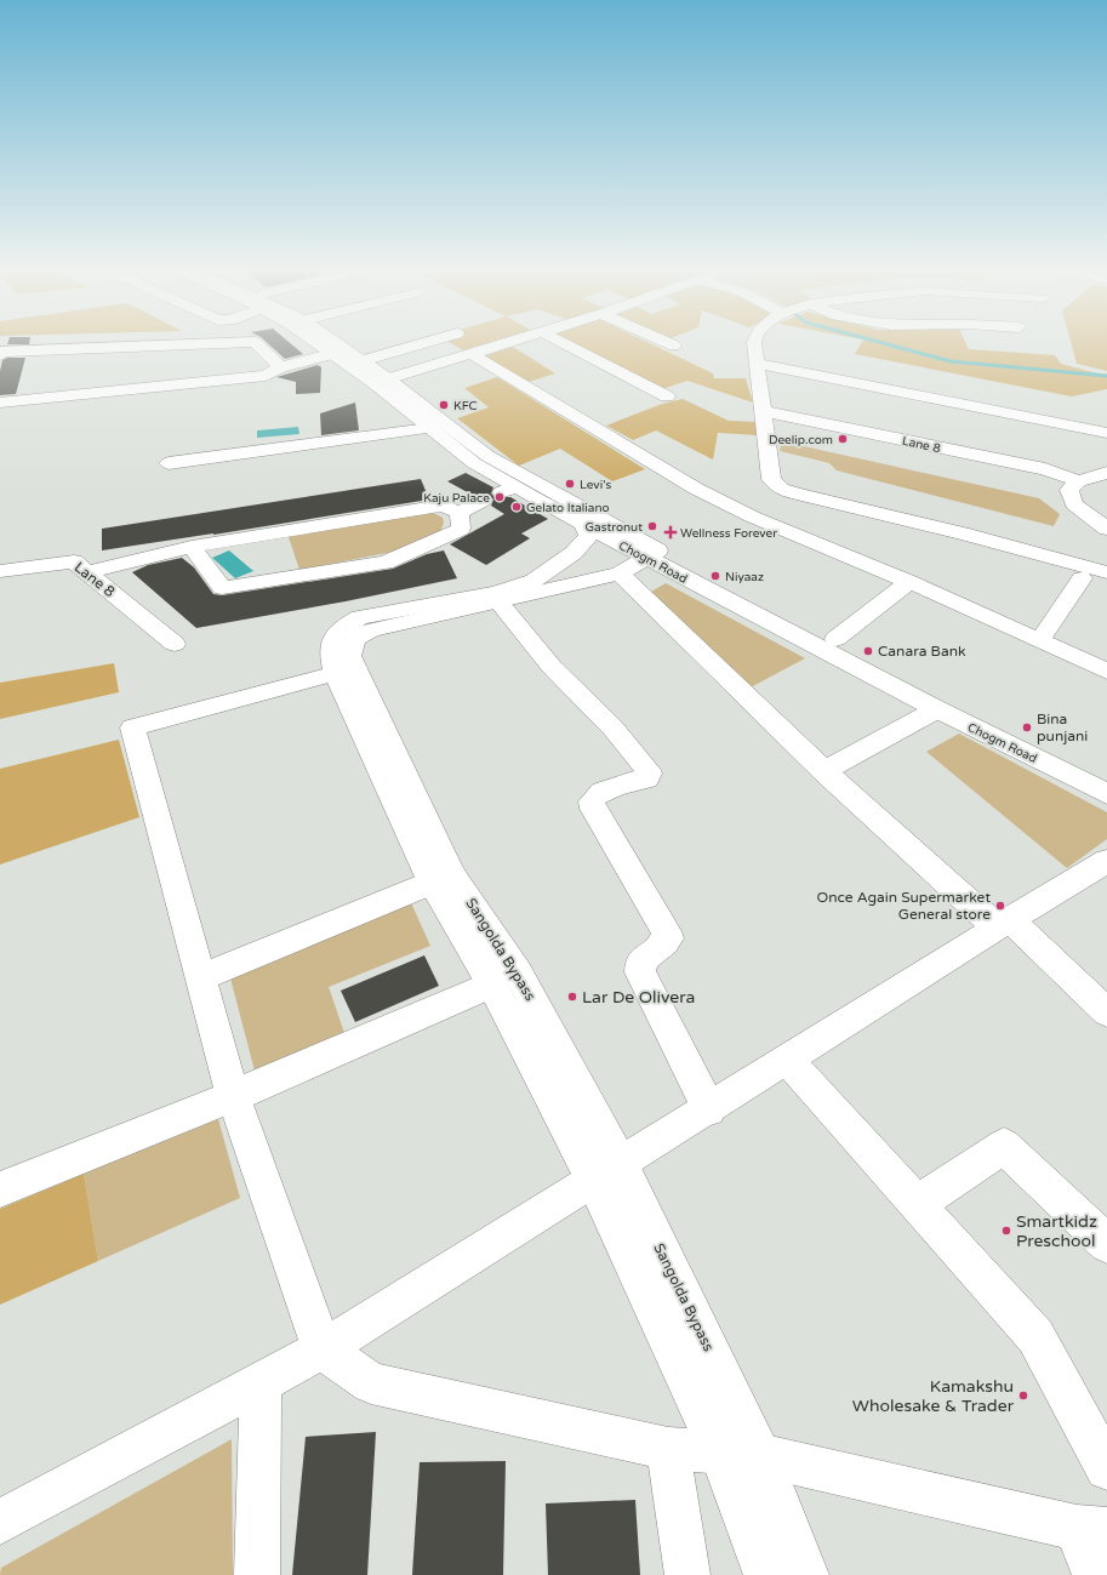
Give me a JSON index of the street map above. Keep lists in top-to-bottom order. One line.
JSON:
{"streets":{"main road":["Lane 8","Chogm Road","Sangolda Bypass"]},"crossings":[["Chogm Road","Sangolda Bypass"]],"places":{"other":["KFC","Deelip.com","Levi's","Kaju Palace","Gelato Italiano","Gastronut","Niyaaz","Canara Bank","Bina punjani","Once Again Supermarket General store","Lar De Olivera","Smartkidz Preschool","Kamakshu Wholesake & Trader"],"health":["Wellness Forever"]}}
